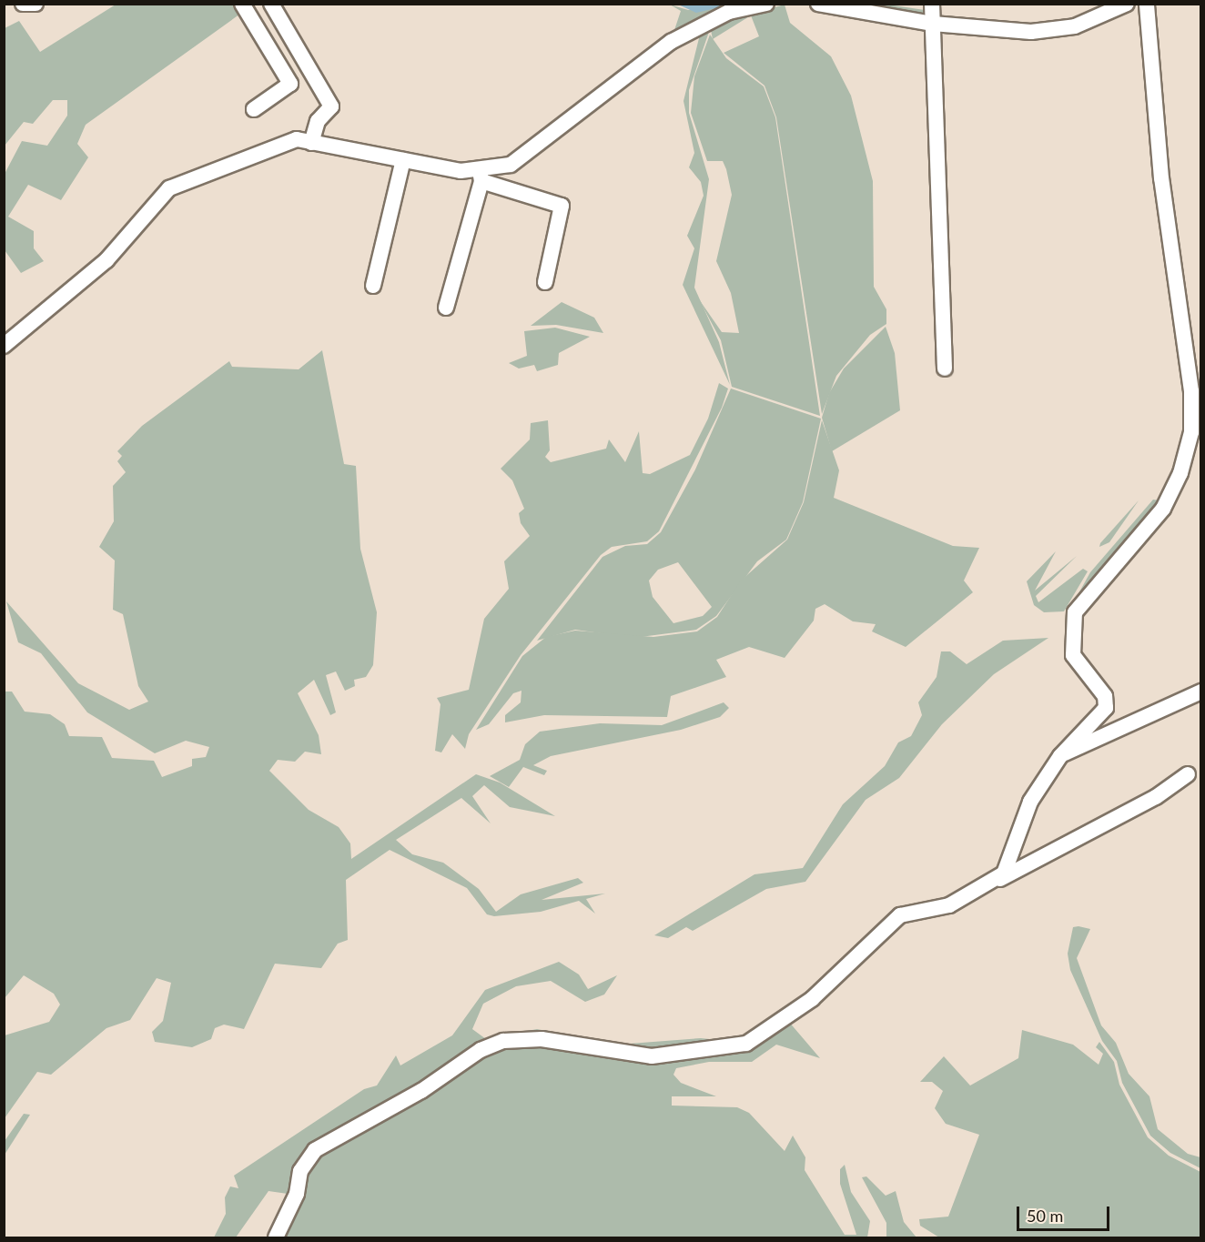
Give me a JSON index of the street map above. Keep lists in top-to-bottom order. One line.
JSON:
{"scale_bar":"50 m"}
